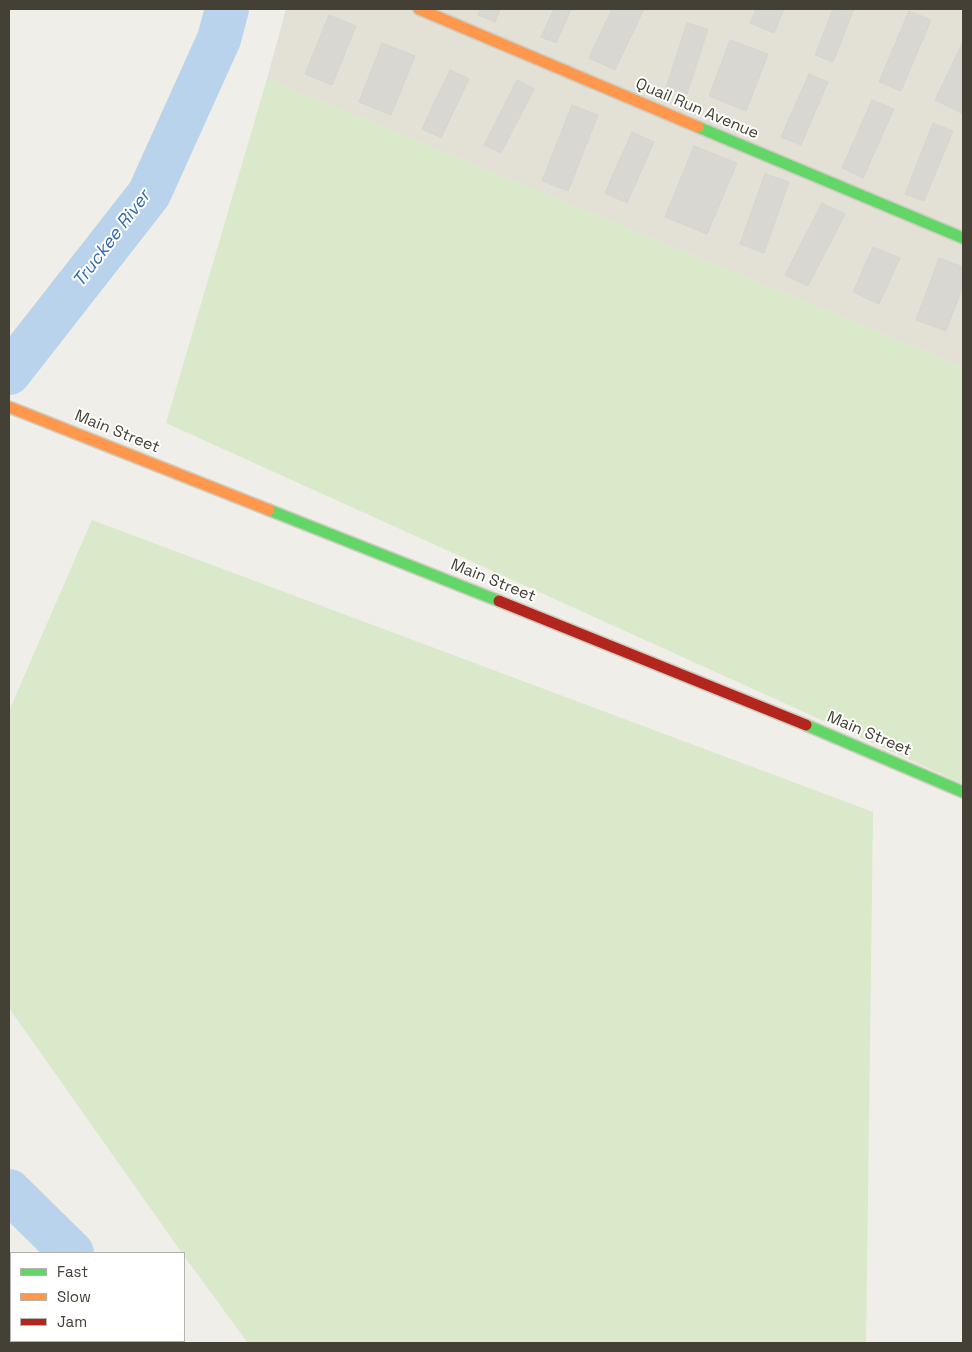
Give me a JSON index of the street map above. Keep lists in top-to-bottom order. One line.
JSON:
{"streets":{"main road":["Quail Run Avenue","Main Street"]},"water":["Truckee River"],"legend":["Fast","Slow","Jam"]}
